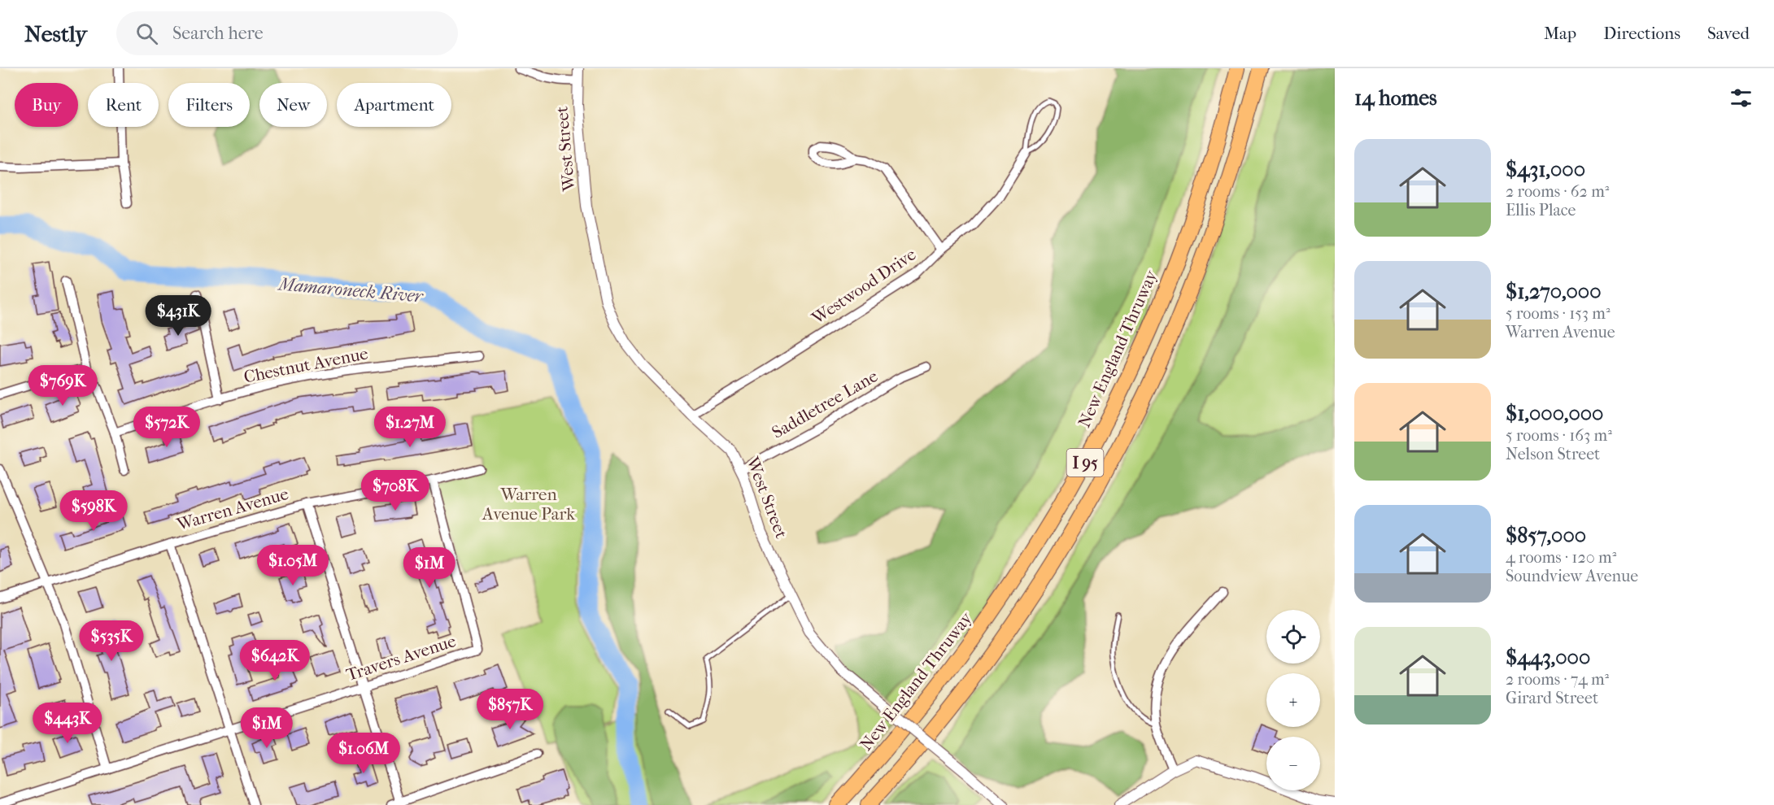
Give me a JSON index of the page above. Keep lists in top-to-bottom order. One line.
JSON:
{"streets":{"highway":["New England Thruway","I 95"],"street":["West Street","Westwood Drive","Chestnut Avenue","Saddletree Lane","Warren Avenue","Travers Avenue"]},"crossings":[["West Street","Westwood Drive"],["West Street","Saddletree Lane"],["Warren Avenue","Travers Avenue"]],"water":["Mamaroneck River"],"parks":["Warren Avenue Park"],"page":{"header":"Nestly","search":"Search here","nav":["Map","Directions","Saved"],"heading":"14 homes","chip":["Buy","Rent","Filters","New","Apartment"],"list":[{"name":"$431,000","note":"2 rooms · 62 m² · Ellis Place"},{"name":"$1,270,000","note":"5 rooms · 153 m² · Warren Avenue"},{"name":"$1,000,000","note":"5 rooms · 163 m² · Nelson Street"},{"name":"$857,000","note":"4 rooms · 120 m² · Soundview Avenue"},{"name":"$443,000","note":"2 rooms · 74 m² · Girard Street"}],"price":["$431K","$769K","$572K","$1.27M","$708K","$598K","$1.05M","$1M","$535K","$642K","$857K","$443K","$1M","$1.06M"],"map_buttons":["+","−"]}}
